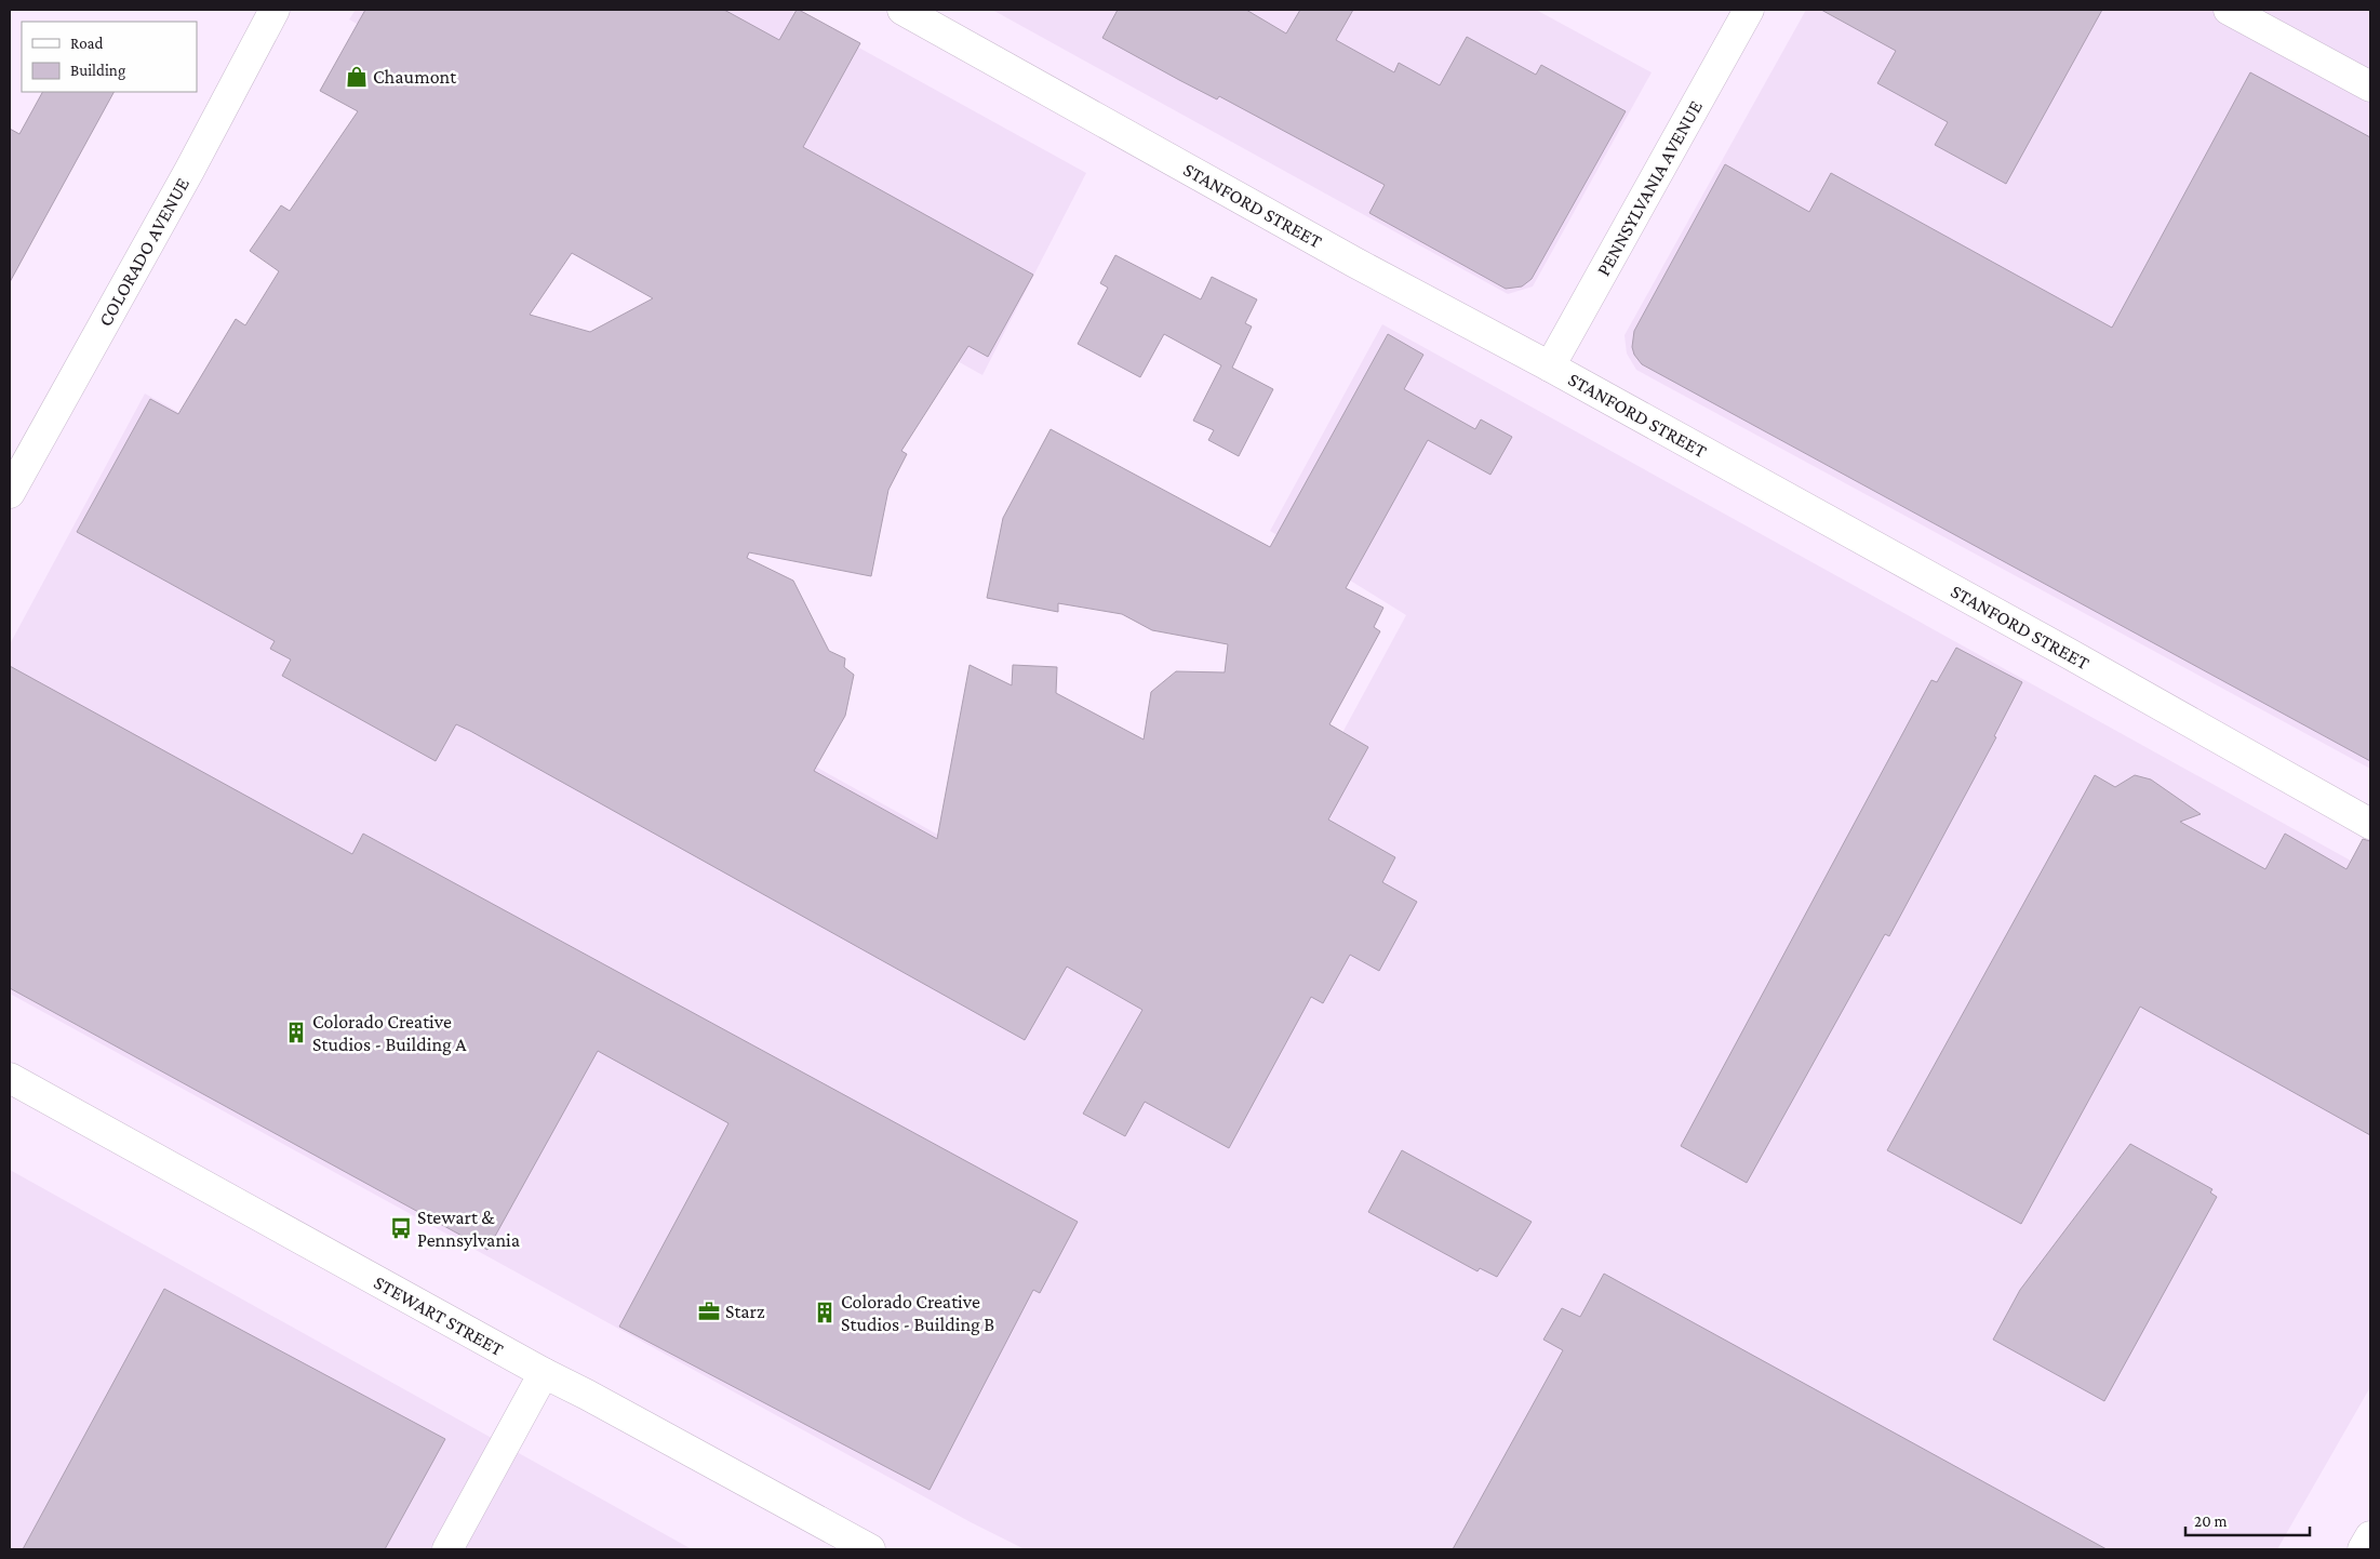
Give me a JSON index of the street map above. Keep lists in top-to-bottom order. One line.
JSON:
{"streets":{"street":["PENNSYLVANIA AVENUE","STANFORD STREET","COLORADO AVENUE","STEWART STREET"]},"crossings":[["PENNSYLVANIA AVENUE","STANFORD STREET"]],"places":{"shop":["Chaumont"],"building":["Colorado Creative Studios - Building A","Colorado Creative Studios - Building B"],"bus stop":["Stewart & Pennsylvania"],"office":["Starz"]},"legend":["Road","Building"],"scale_bar":"20 m"}
